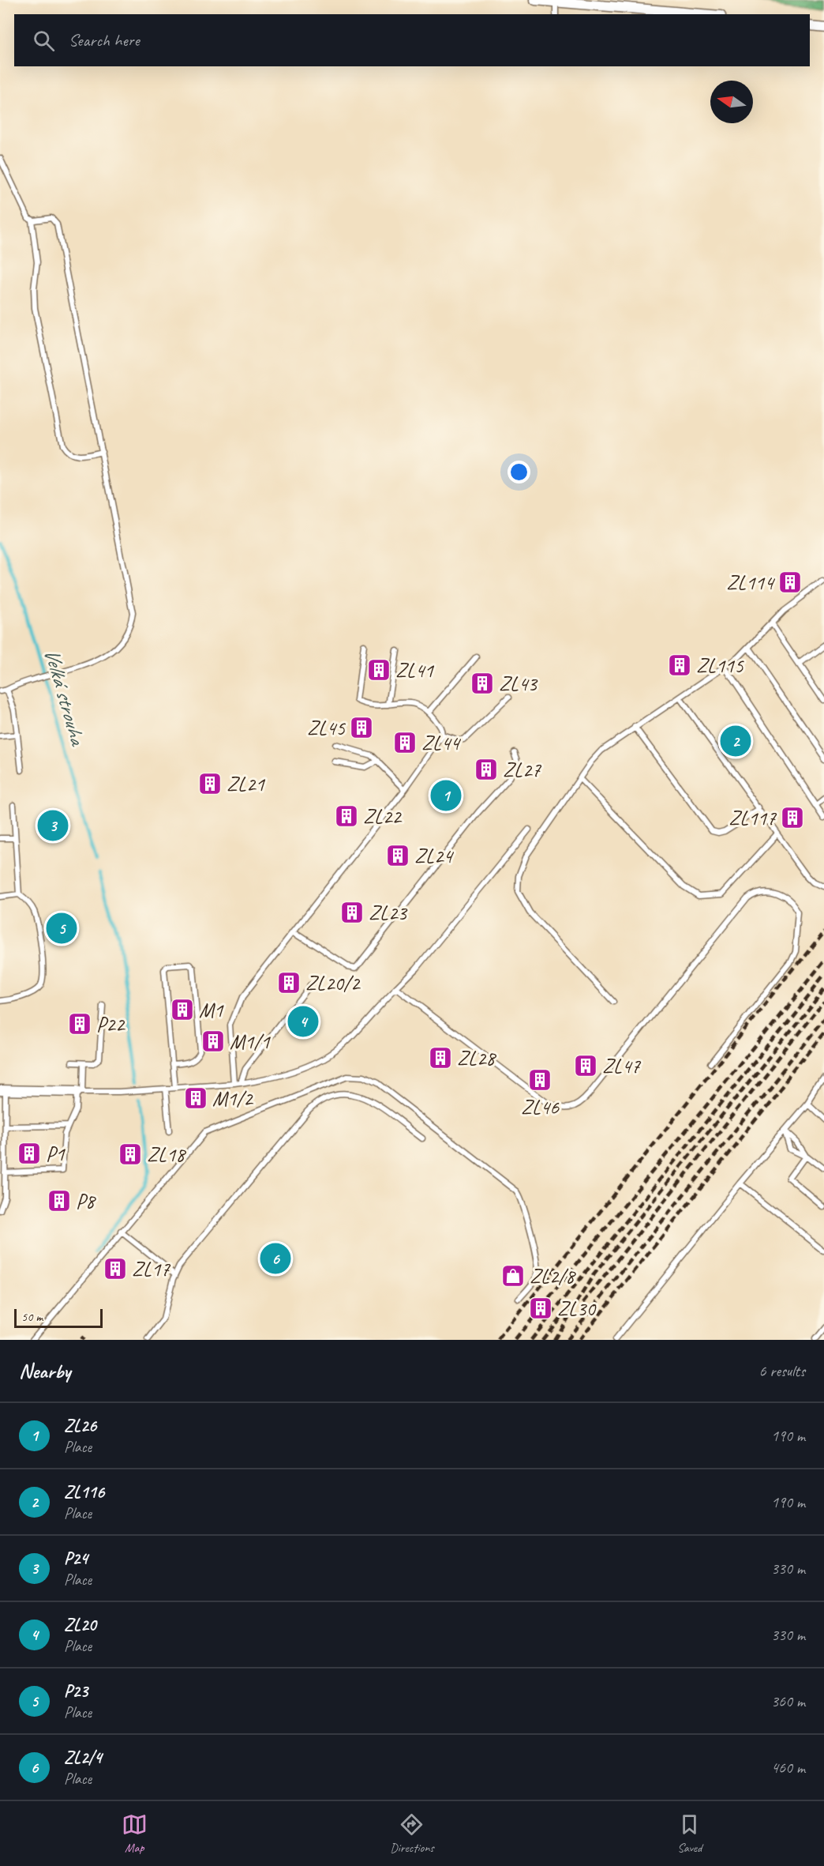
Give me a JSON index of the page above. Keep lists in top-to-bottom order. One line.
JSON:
{"water":["Velká strouha"],"places":{"building":["ZL114","ZL115","ZL41","ZL43","ZL45","ZL44","ZL27","ZL21","ZL22","ZL117","ZL24","ZL23","ZL20/2","M1","P22","M1/1","ZL28","ZL47","ZL46","M1/2","P1","ZL18","P8","ZL17","ZL30"],"shop":["ZL2/8"]},"scale_bar":"50 m","north":"left","page":{"search":"Search here","pins":["2","1","3","5","4","6"],"scale":"50 m","heading":["Nearby","6 results"],"list":[{"mark":"1","name":"ZL26","note":"Place","value":"190 m"},{"mark":"2","name":"ZL116","note":"Place","value":"190 m"},{"mark":"3","name":"P24","note":"Place","value":"330 m"},{"mark":"4","name":"ZL20","note":"Place","value":"330 m"},{"mark":"5","name":"P23","note":"Place","value":"360 m"},{"mark":"6","name":"ZL2/4","note":"Place","value":"460 m"}],"nav":["Map","Directions","Saved"]}}
